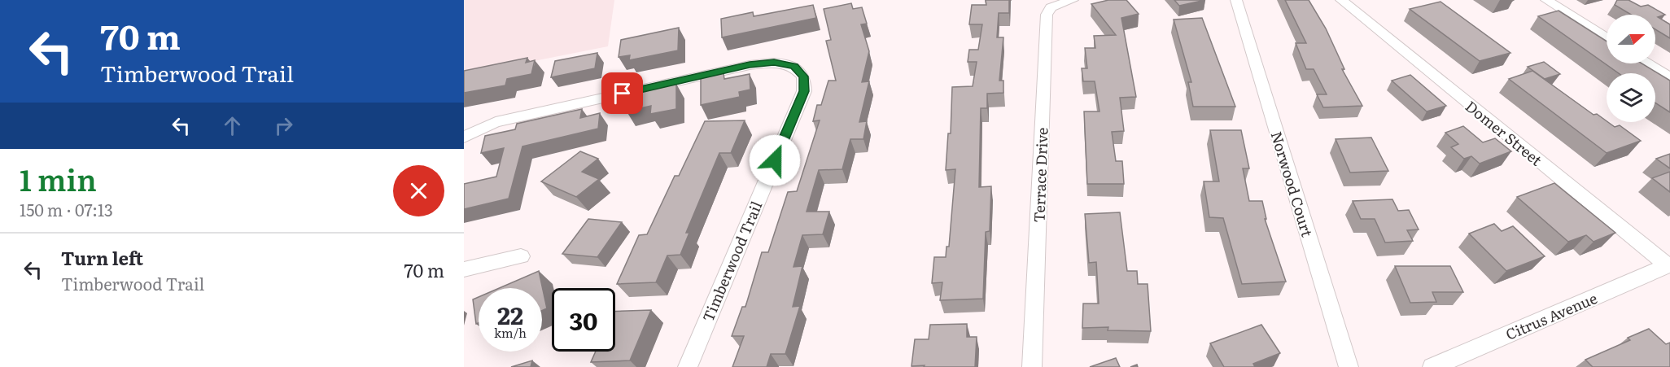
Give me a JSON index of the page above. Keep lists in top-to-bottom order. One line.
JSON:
{"streets":{"street":["Domer Street","Terrace Drive","Norwood Court","Timberwood Trail","Citrus Avenue"]},"crossings":[["Domer Street","Citrus Avenue"]],"north":"right","page":{"turn":["70 m","Timberwood Trail"],"heading":["1 min","150 m · 07:13"],"list":[{"name":"Turn left","note":"Timberwood Trail","value":"70 m"}],"speed":"22 km/h","limit":"30"}}
